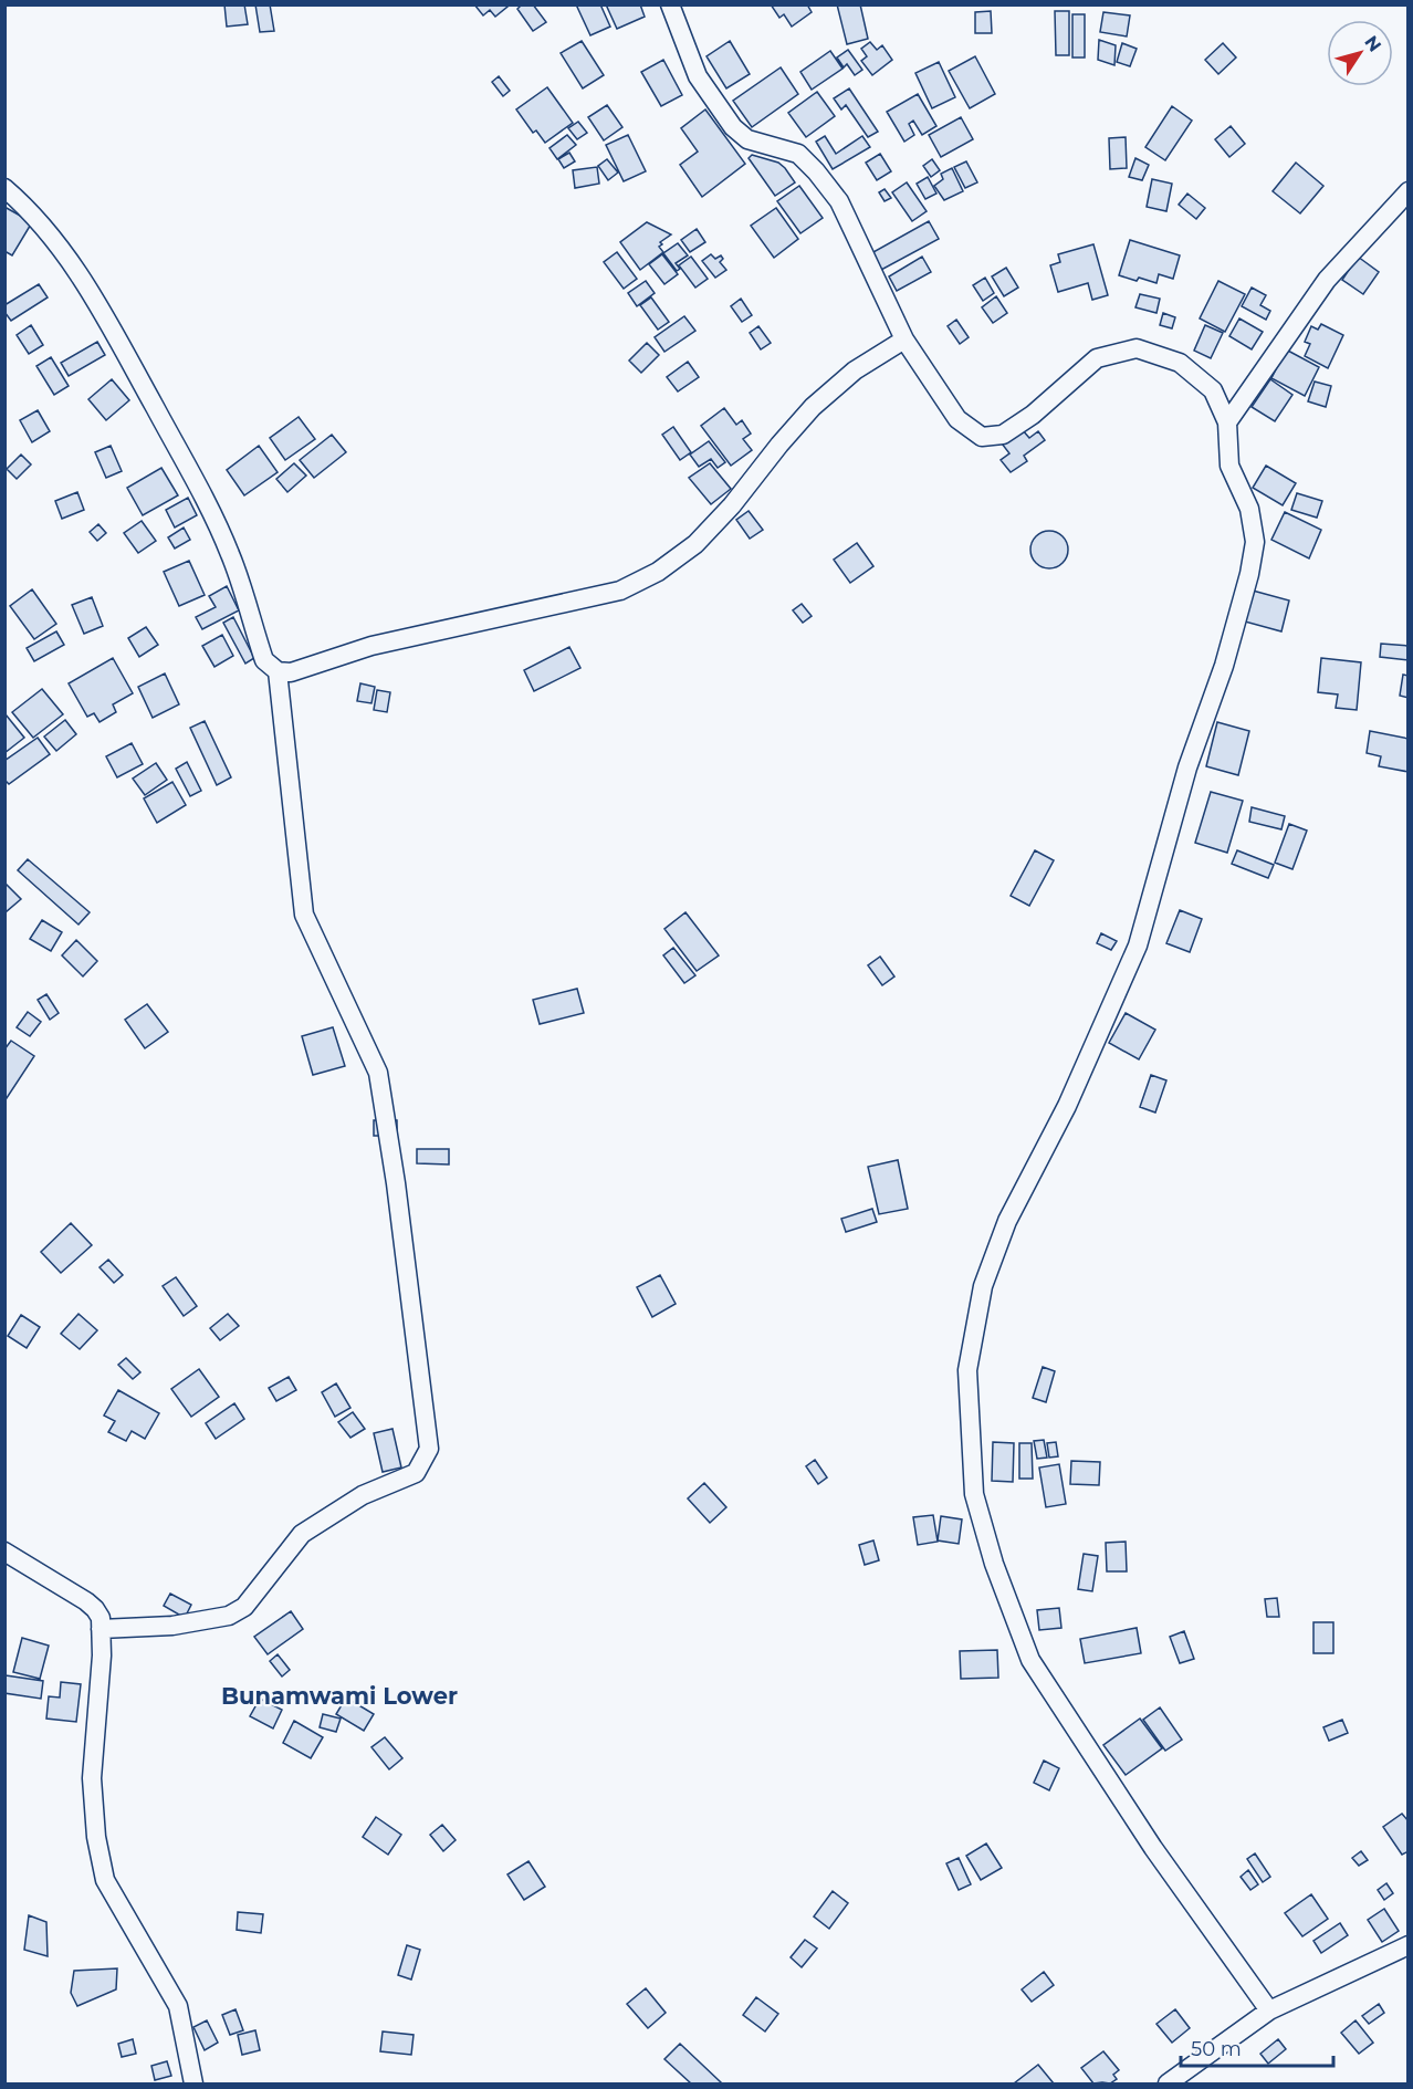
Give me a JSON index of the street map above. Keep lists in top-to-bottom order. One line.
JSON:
{"districts":["Bunamwami Lower"],"scale_bar":"50 m","north":"top right"}
